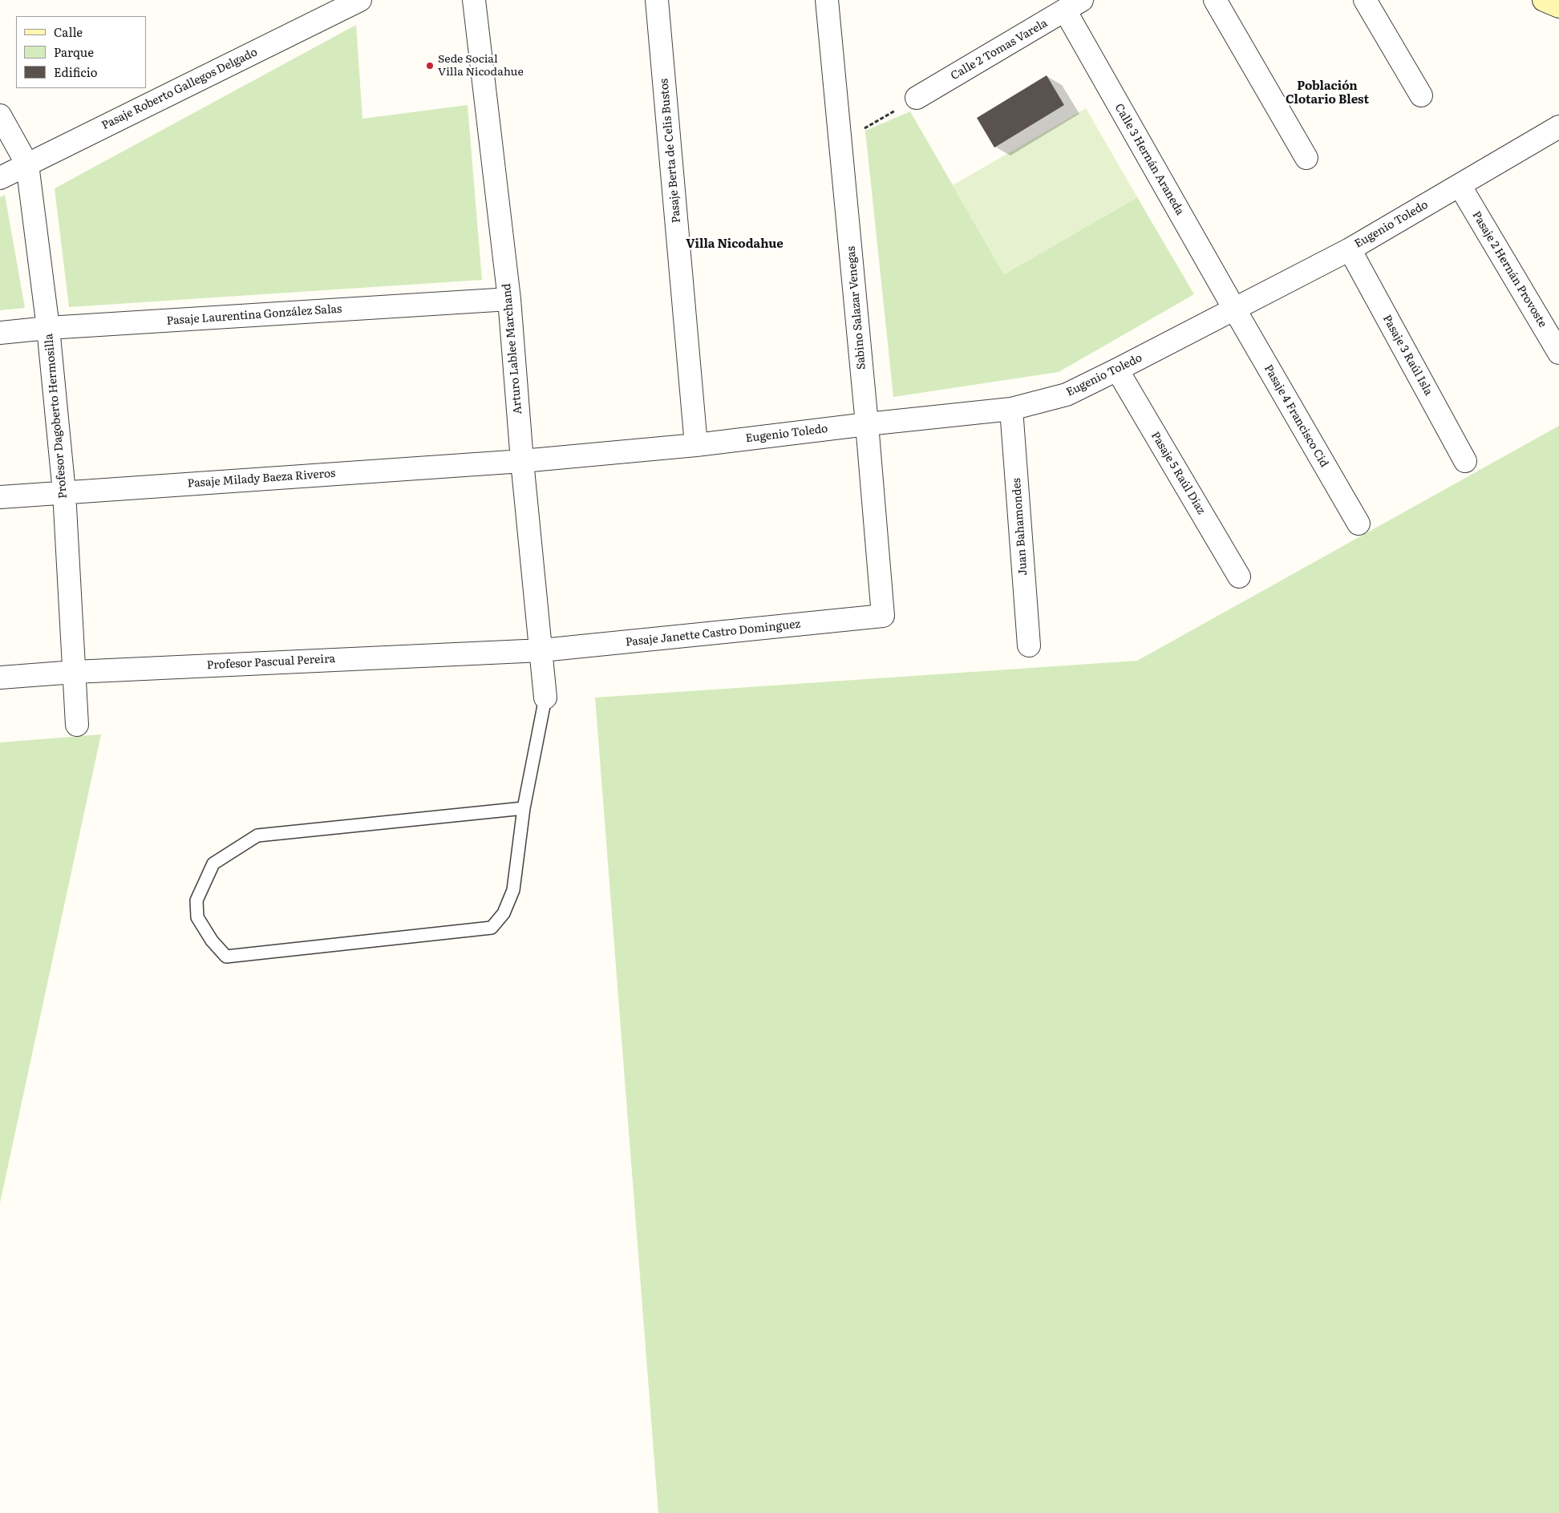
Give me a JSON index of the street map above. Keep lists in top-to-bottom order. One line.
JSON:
{"streets":{"street":["Calle 2 Tomas Varela","Pasaje Roberto Gallegos Delgado","Pasaje Berta de Celis Bustos","Calle 3 Hernán Araneda","Eugenio Toledo","Pasaje 2 Hernán Provoste","Sabino Salazar Venegas","Pasaje Laurentina González Salas","Arturo Lablee Marchand","Pasaje 3 Raúl Isla","Profesor Dagoberto Hermosilla","Pasaje 4 Francisco Cid","Pasaje 5 Raúl Díaz","Pasaje Milady Baeza Riveros","Juan Bahamondes","Pasaje Janette Castro Dominguez","Profesor Pascual Pereira"]},"crossings":[["Calle 2 Tomas Varela","Calle 3 Hernán Araneda"],["Pasaje Roberto Gallegos Delgado","Profesor Dagoberto Hermosilla"],["Pasaje Berta de Celis Bustos","Eugenio Toledo"],["Calle 3 Hernán Araneda","Eugenio Toledo"],["Calle 3 Hernán Araneda","Pasaje 4 Francisco Cid"],["Eugenio Toledo","Pasaje 2 Hernán Provoste"],["Eugenio Toledo","Sabino Salazar Venegas"],["Eugenio Toledo","Arturo Lablee Marchand"],["Eugenio Toledo","Pasaje 3 Raúl Isla"],["Eugenio Toledo","Pasaje 4 Francisco Cid"],["Eugenio Toledo","Pasaje 5 Raúl Díaz"],["Eugenio Toledo","Pasaje Milady Baeza Riveros"],["Eugenio Toledo","Juan Bahamondes"],["Sabino Salazar Venegas","Pasaje Janette Castro Dominguez"],["Pasaje Laurentina González Salas","Arturo Lablee Marchand"],["Pasaje Laurentina González Salas","Profesor Dagoberto Hermosilla"],["Arturo Lablee Marchand","Pasaje Milady Baeza Riveros"],["Arturo Lablee Marchand","Pasaje Janette Castro Dominguez"],["Arturo Lablee Marchand","Profesor Pascual Pereira"],["Profesor Dagoberto Hermosilla","Pasaje Milady Baeza Riveros"],["Profesor Dagoberto Hermosilla","Profesor Pascual Pereira"],["Pasaje Janette Castro Dominguez","Profesor Pascual Pereira"]],"districts":["Población Clotario Blest","Villa Nicodahue"],"places":["Sede Social Villa Nicodahue"],"legend":["Calle","Parque","Edificio"]}
